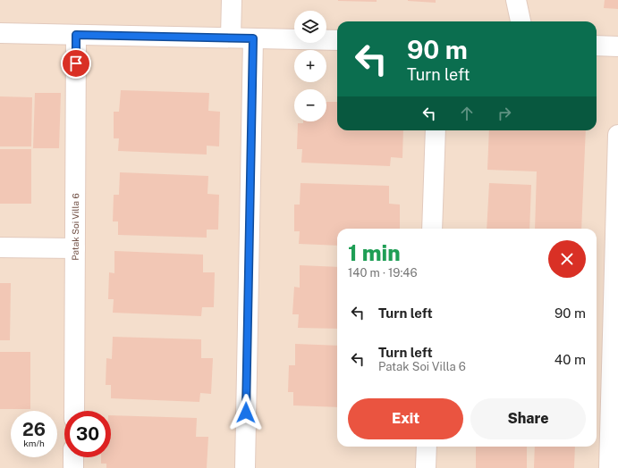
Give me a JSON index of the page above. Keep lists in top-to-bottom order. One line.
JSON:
{"streets":{"street":["Patak Soi Villa 6"]},"page":{"map_buttons":["+","−"],"turn":["90 m","Turn left"],"heading":["1 min","140 m · 19:46"],"list":[{"name":"Turn left","value":"90 m"},{"name":"Turn left","note":"Patak Soi Villa 6","value":"40 m"}],"buttons":["Exit","Share"],"speed":"26 km/h","limit":"30"}}
